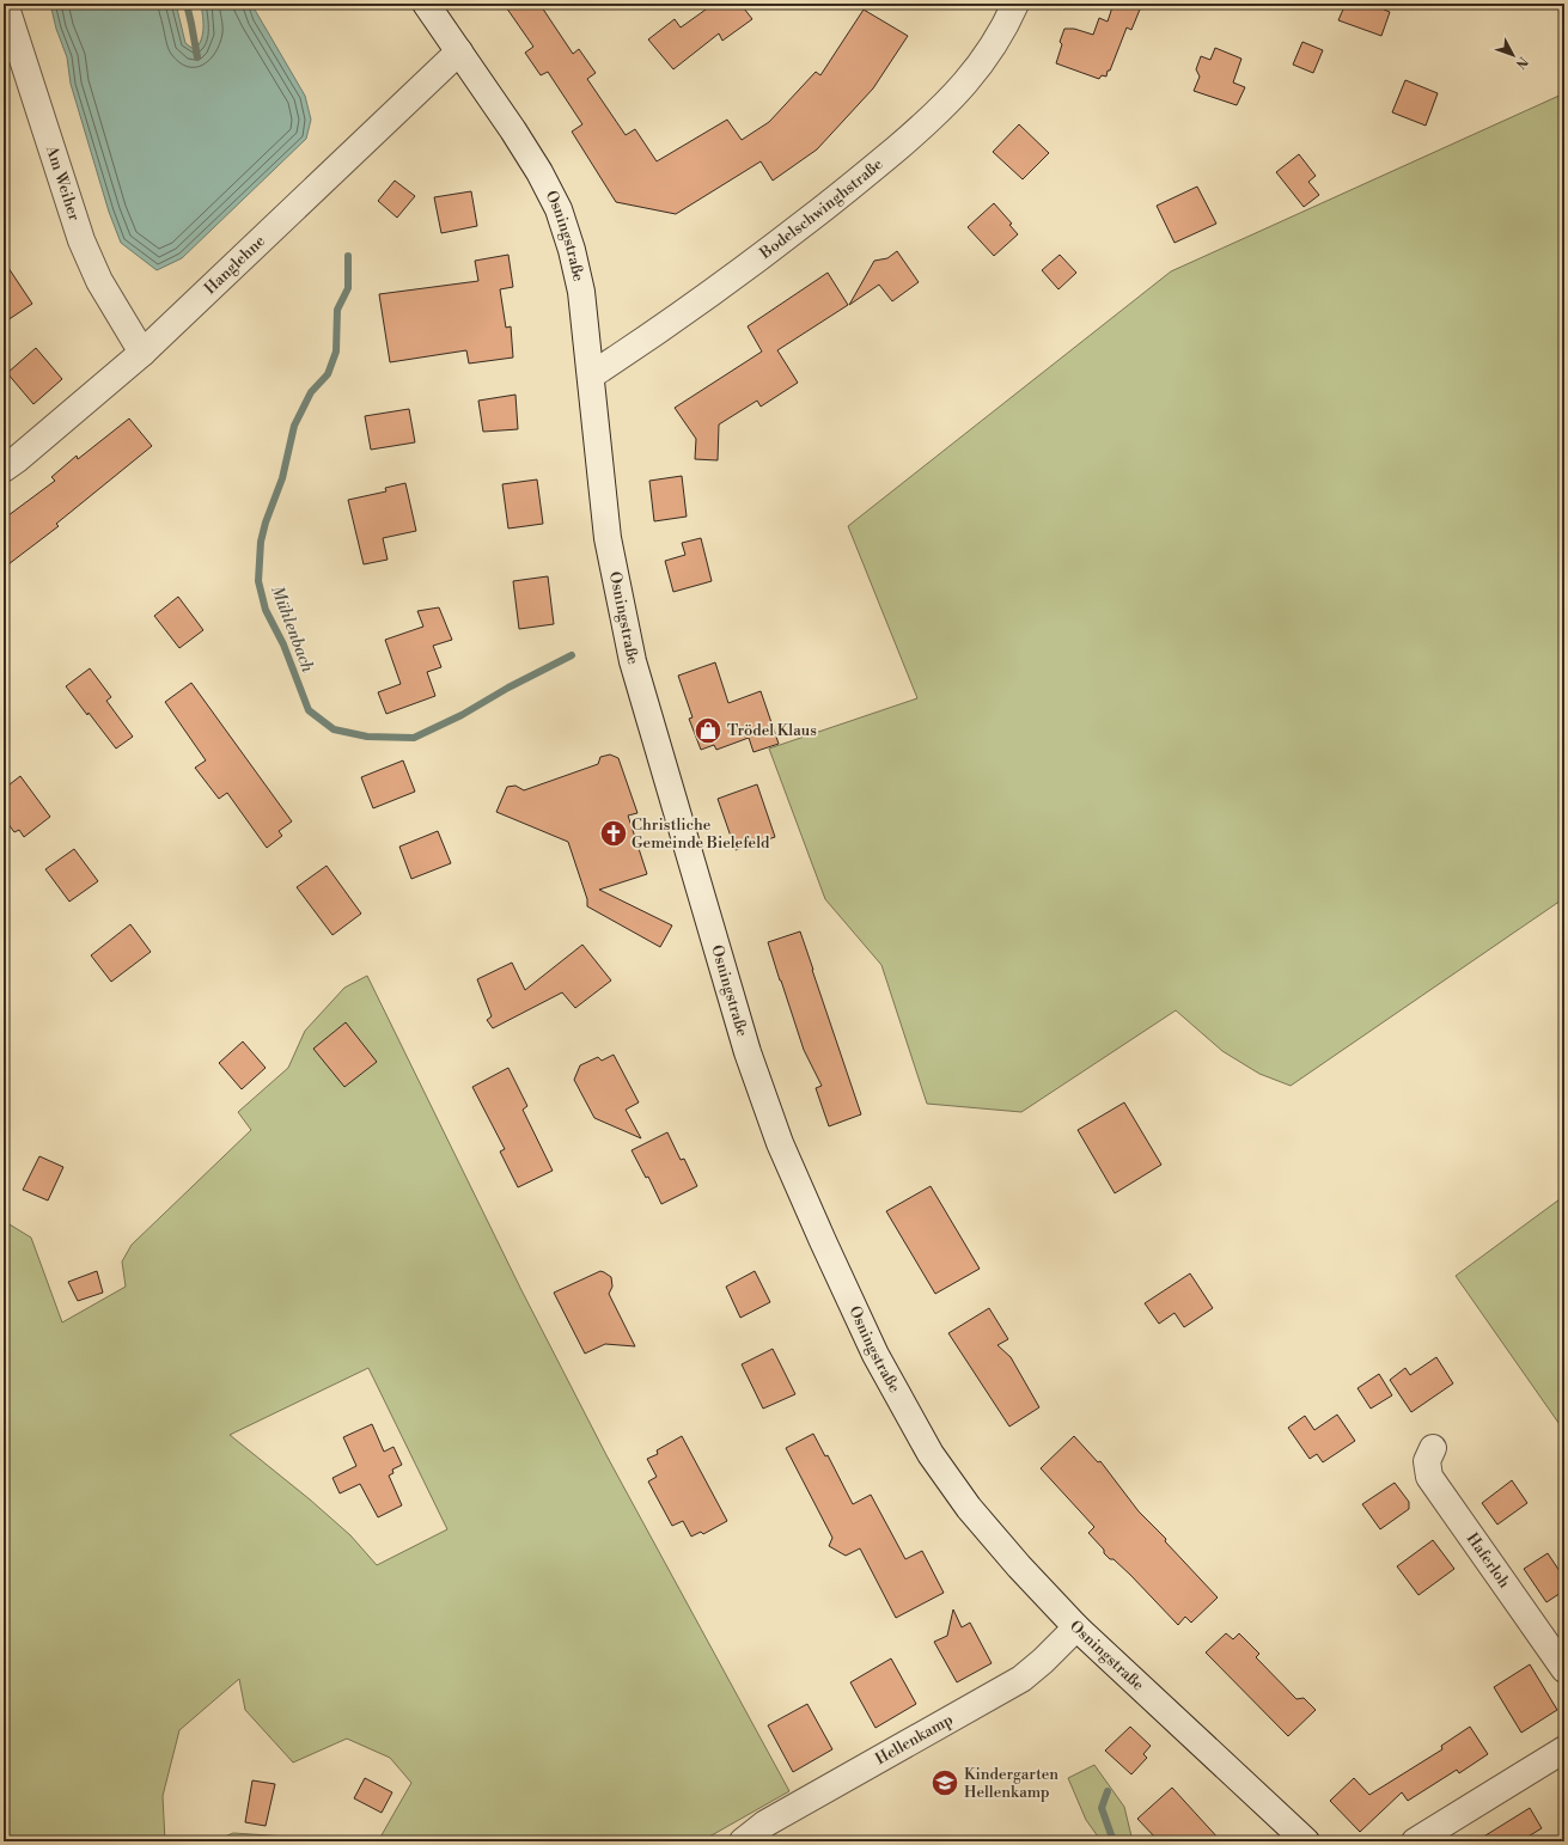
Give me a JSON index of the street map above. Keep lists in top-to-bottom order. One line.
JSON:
{"streets":{"street":["Am Weiher","Bodelschwinghstraße","Osningstraße","Hanglehne","Haferloh","Hellenkamp"]},"crossings":[["Am Weiher","Hanglehne"],["Bodelschwinghstraße","Osningstraße"],["Osningstraße","Hanglehne"],["Osningstraße","Hellenkamp"]],"water":["Mühlenbach"],"places":{"shop":["Trödel Klaus"],"church":["Christliche Gemeinde Bielefeld"],"school or university":["Kindergarten Hellenkamp"]},"north":"bottom right"}
